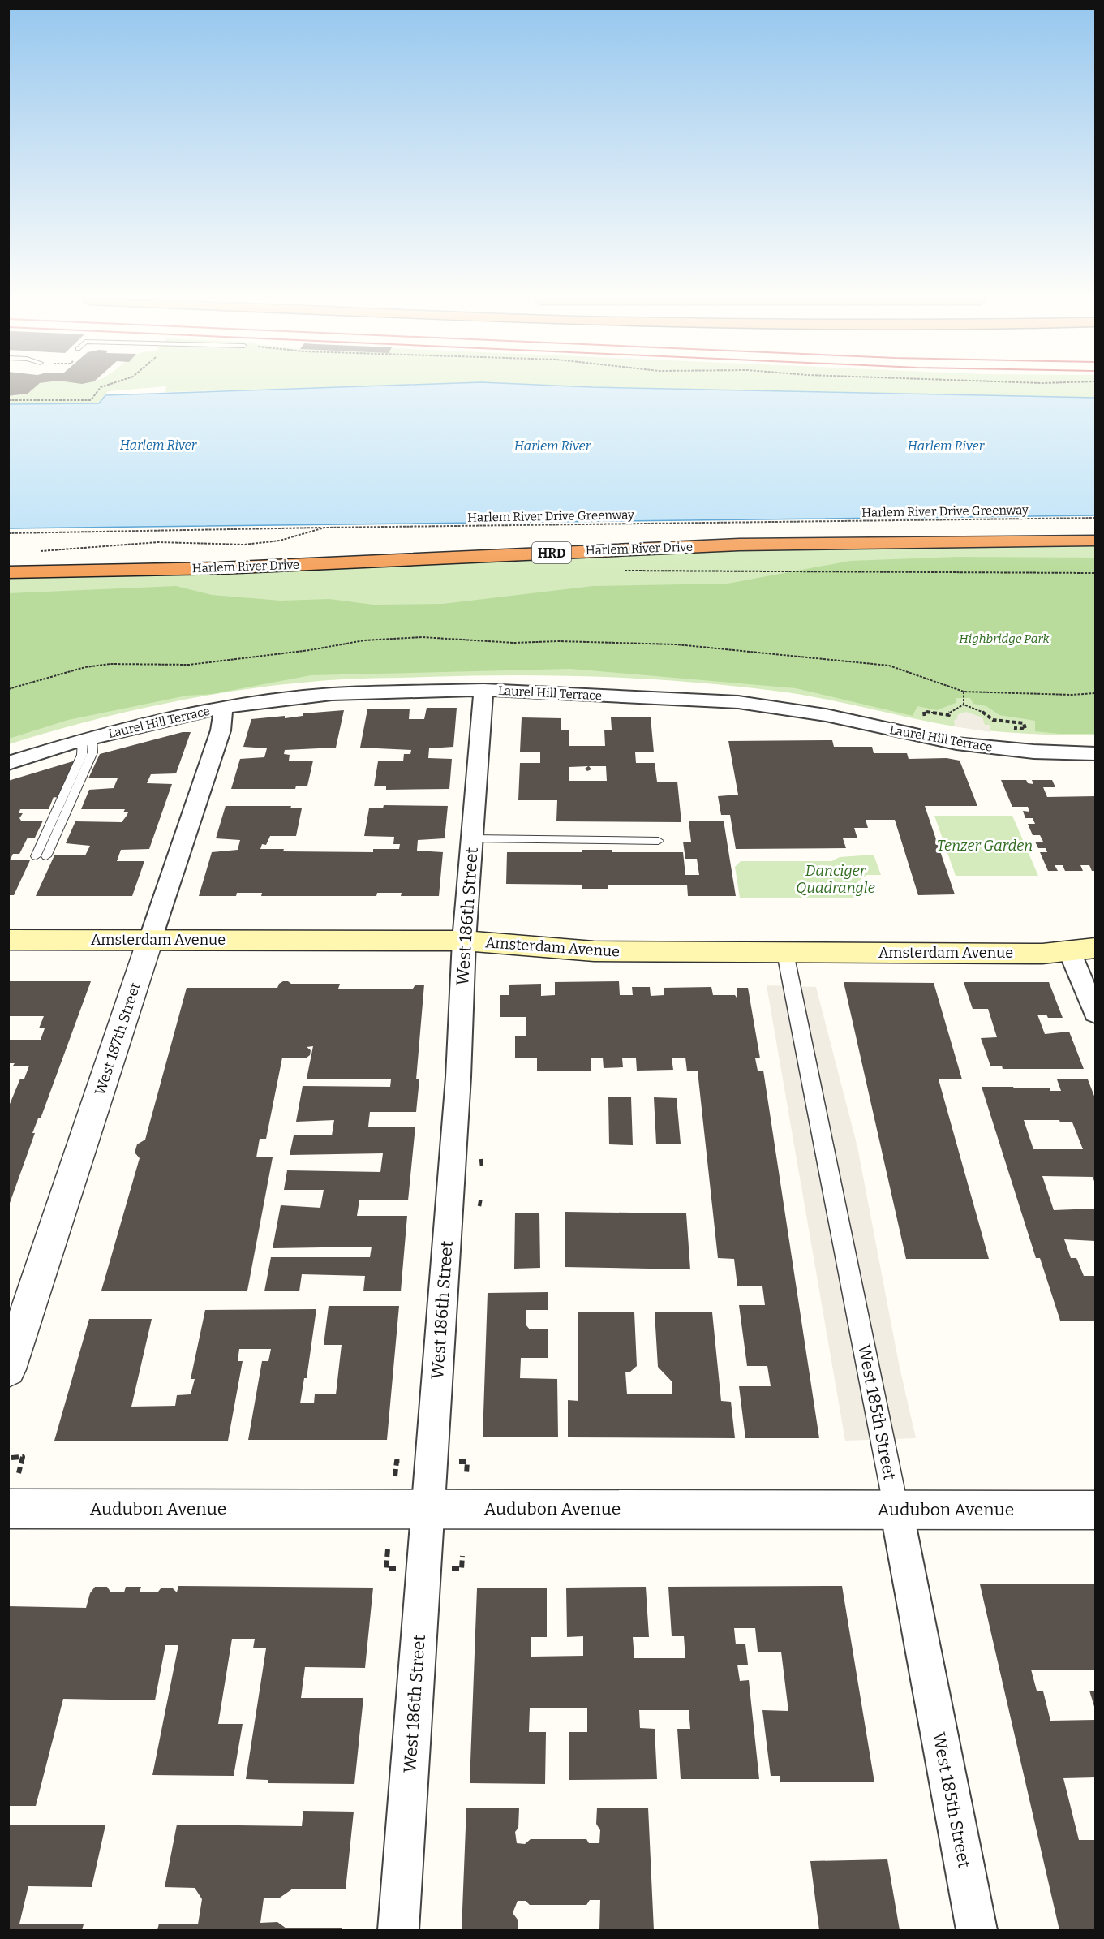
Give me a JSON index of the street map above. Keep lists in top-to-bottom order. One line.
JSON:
{"streets":{"highway":["Harlem River Drive","HRD"],"main road":["Amsterdam Avenue"],"street":["Laurel Hill Terrace","West 186th Street","West 187th Street","West 185th Street","Audubon Avenue"],"path":["Harlem River Drive Greenway"]},"crossings":[["Laurel Hill Terrace","West 186th Street"],["Laurel Hill Terrace","West 187th Street"],["West 186th Street","Amsterdam Avenue"],["West 186th Street","Audubon Avenue"],["Amsterdam Avenue","West 187th Street"],["Amsterdam Avenue","West 185th Street"],["West 185th Street","Audubon Avenue"]],"water":["Harlem River"],"parks":["Highbridge Park","Tenzer Garden","Danciger Quadrangle"]}
